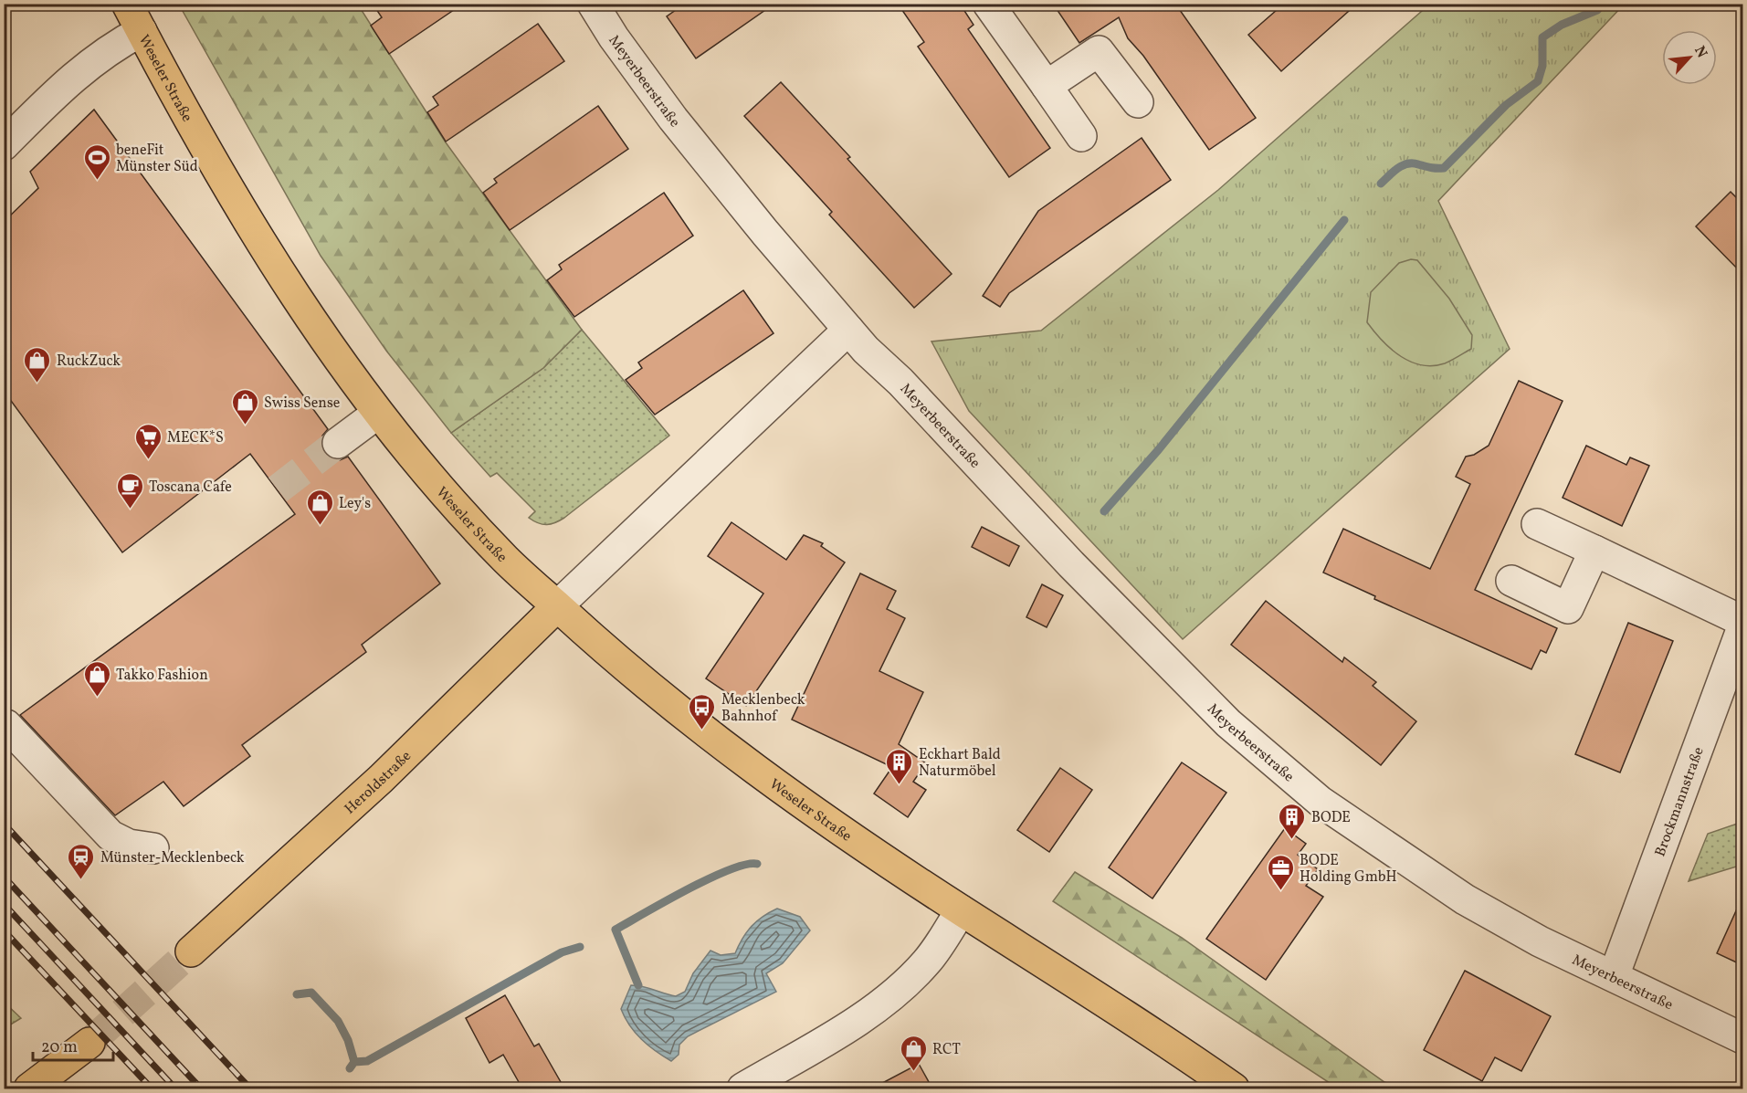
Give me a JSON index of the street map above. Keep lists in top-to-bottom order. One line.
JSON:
{"streets":{"main road":["Weseler Straße","Heroldstraße"],"street":["Meyerbeerstraße","Brockmannstraße"]},"crossings":[["Weseler Straße","Heroldstraße"],["Meyerbeerstraße","Brockmannstraße"]],"places":{"sports":["beneFit Münster Süd"],"shop":["RuckZuck","Swiss Sense","Ley's","Takko Fashion","RCT"],"supermarket":["MECK*S"],"cafe":["Toscana Cafe"],"bus stop":["Mecklenbeck Bahnhof"],"building":["Eckhart Bald Naturmöbel","BODE"],"station":["Münster-Mecklenbeck"],"office":["BODE Holding GmbH"]},"scale_bar":"20 m","north":"top right"}
